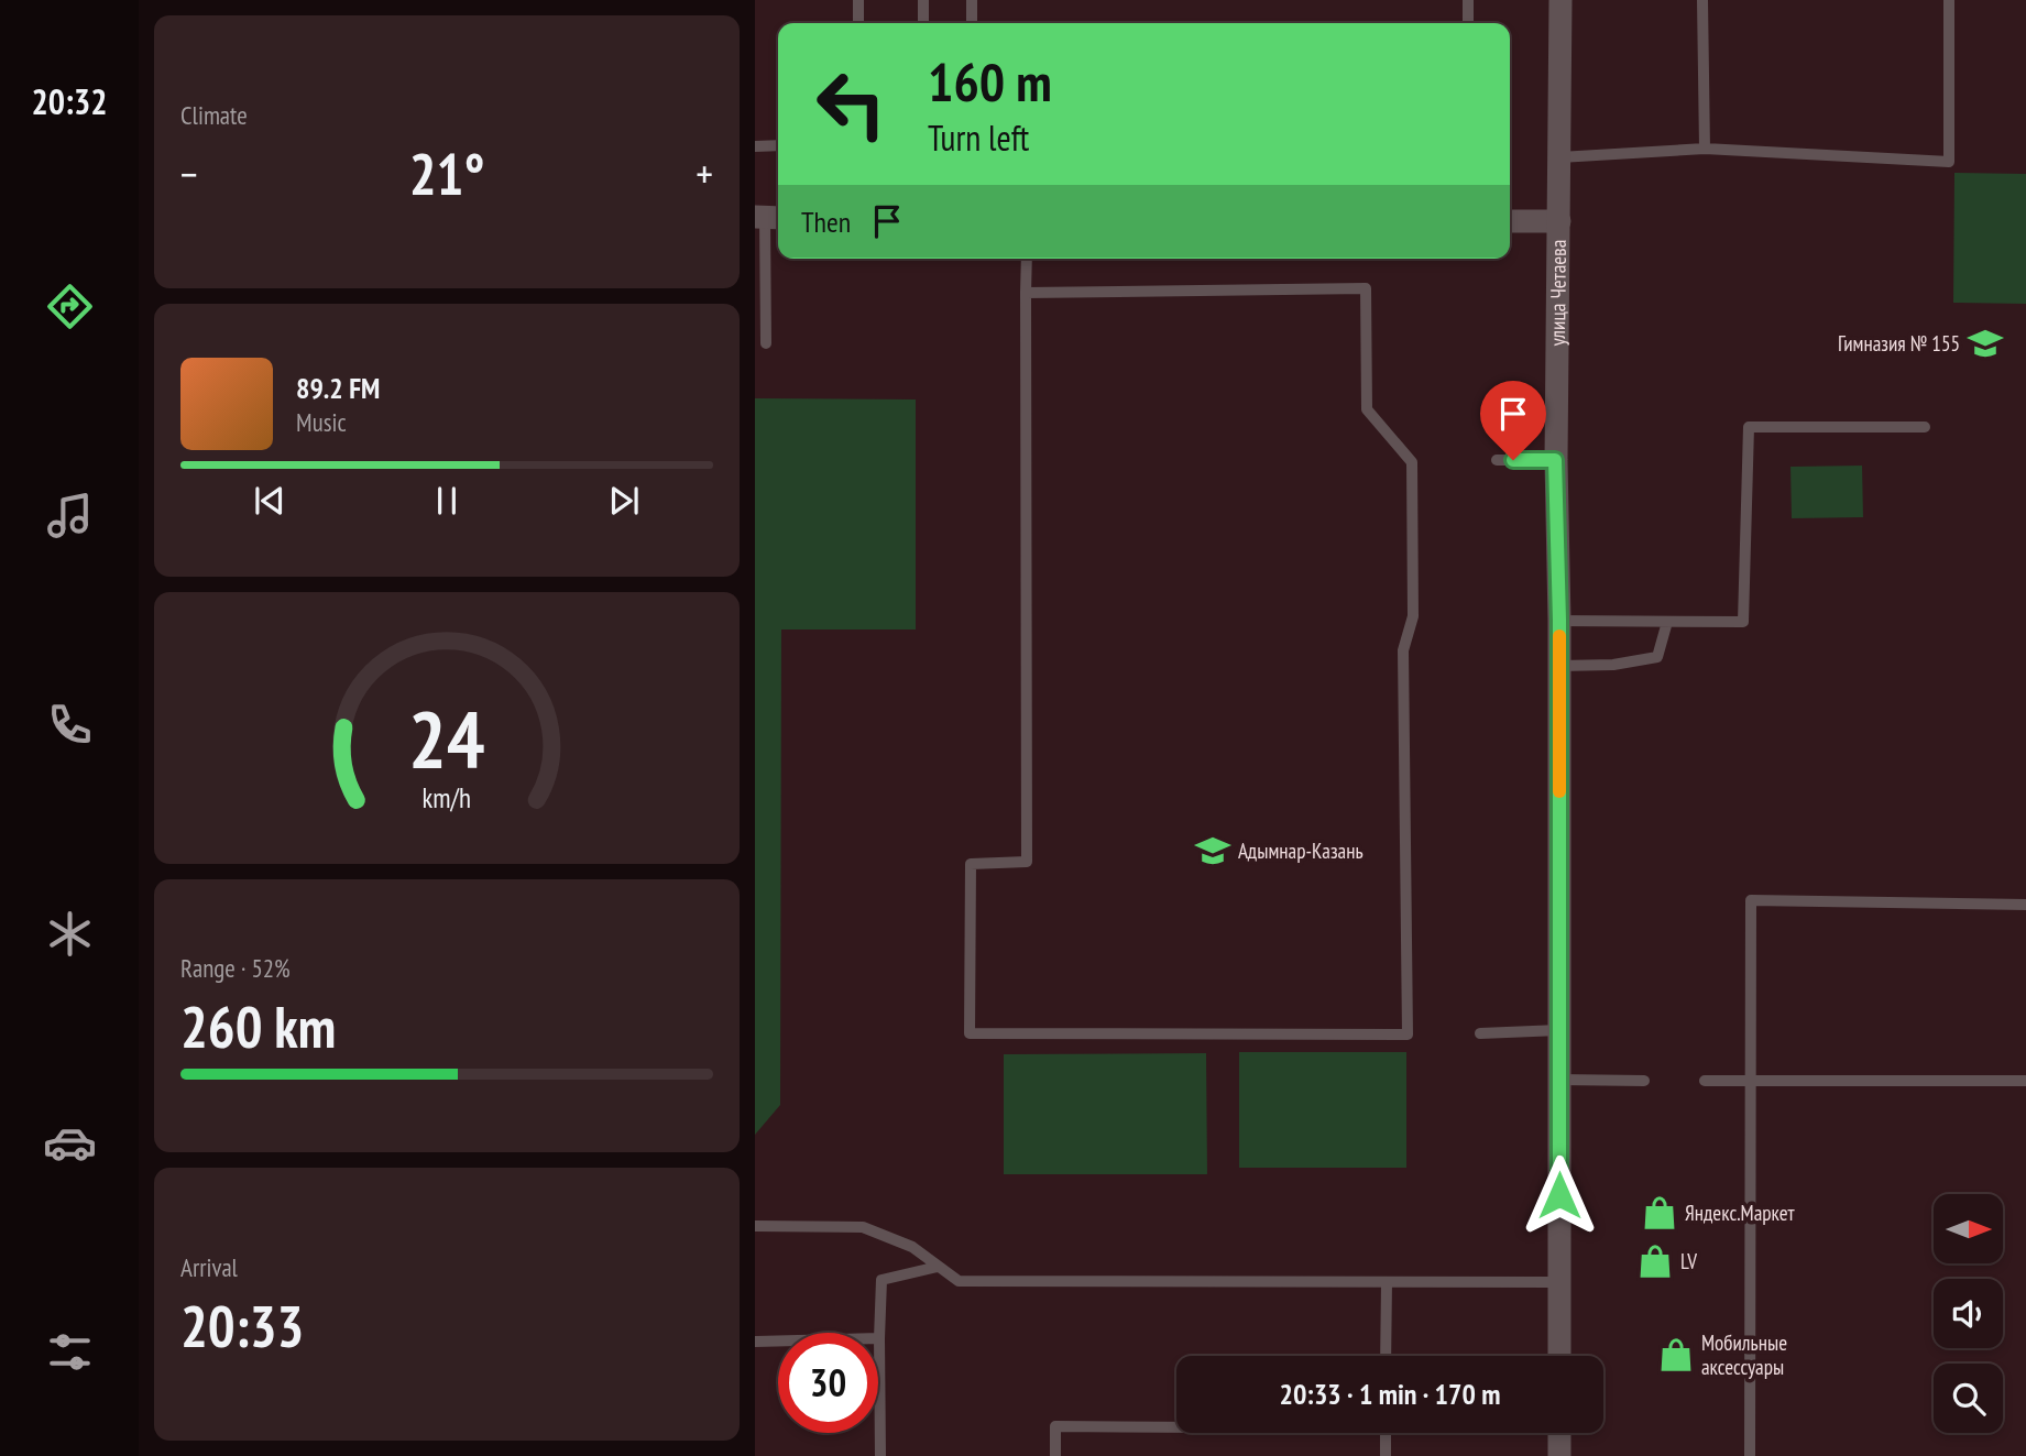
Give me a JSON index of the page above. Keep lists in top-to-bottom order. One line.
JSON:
{"streets":{"street":["улица Четаева"]},"places":{"school or university":["Гимназия № 155","Адымнар-Казань"],"shop":["Яндекс.Маркет","LV","Мобильные аксессуары"]},"north":"right","page":{"tabs":"20:32","tile":["Climate",["Range · 52%","260 km"],["Arrival","20:33"]],"turn":["160 m","Turn left"],"heat":["−","21°","+"],"then":"Then","song":["89.2 FM","Music"],"limit":"30","trip":"20:33 · 1 min · 170 m","gauge":["24","km/h"]}}
